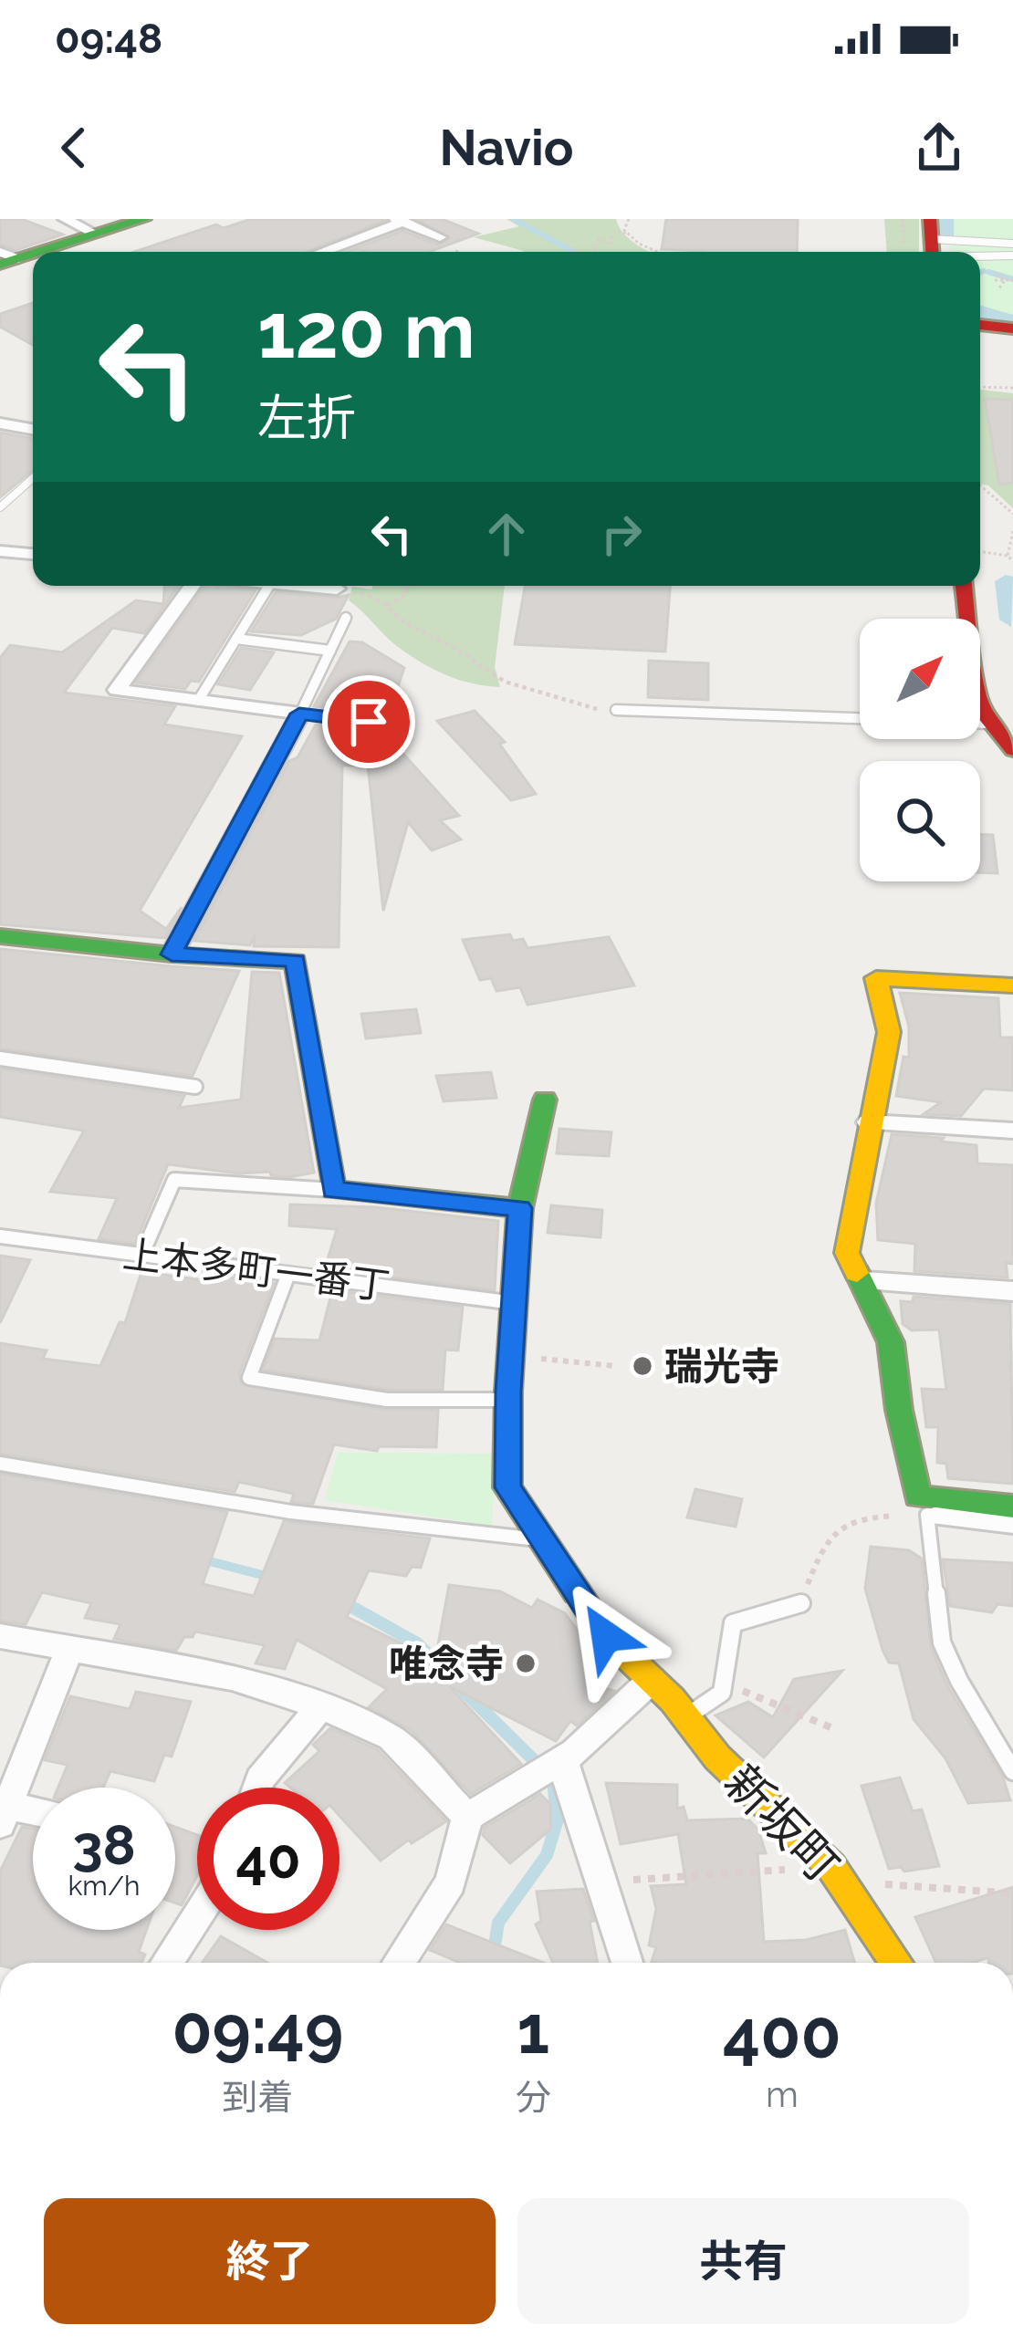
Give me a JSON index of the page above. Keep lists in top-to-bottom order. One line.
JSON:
{"streets":{"street":["新坂町"],"lane":["上本多町一番丁"]},"crossings":[["上本多町一番丁","新坂町"]],"places":["瑞光寺","唯念寺"],"north":"top right","page":{"status":"09:48","header":"Navio","turn":["120 m","左折"],"speed":"38 km/h","limit":"40","eta":["09:49","到着","1","分","400","m"],"buttons":["終了","共有"]}}
